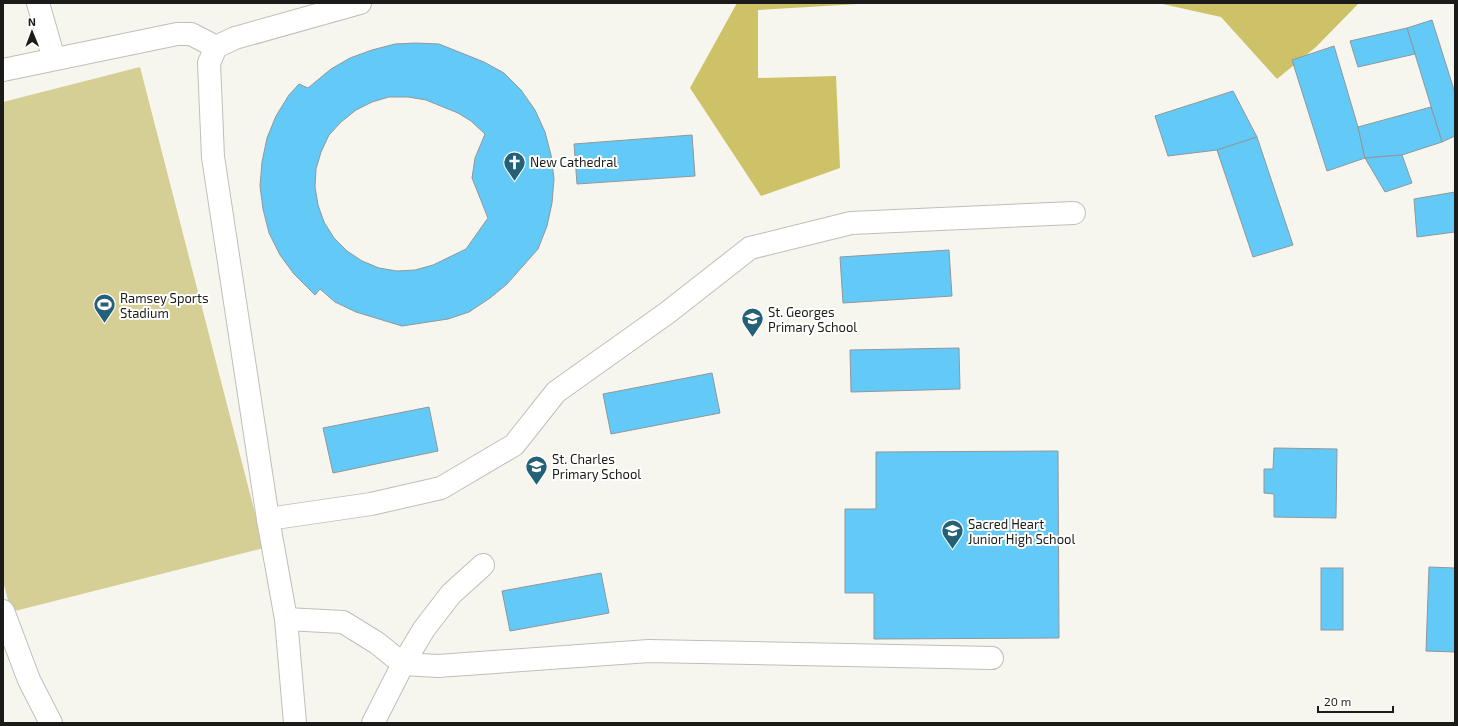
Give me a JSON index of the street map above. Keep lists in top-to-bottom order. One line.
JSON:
{"places":{"church":["New Cathedral"],"sports":["Ramsey Sports Stadium"],"school or university":["St. Georges Primary School","St. Charles Primary School","Sacred Heart Junior High School"]},"scale_bar":"20 m","north":"top"}
